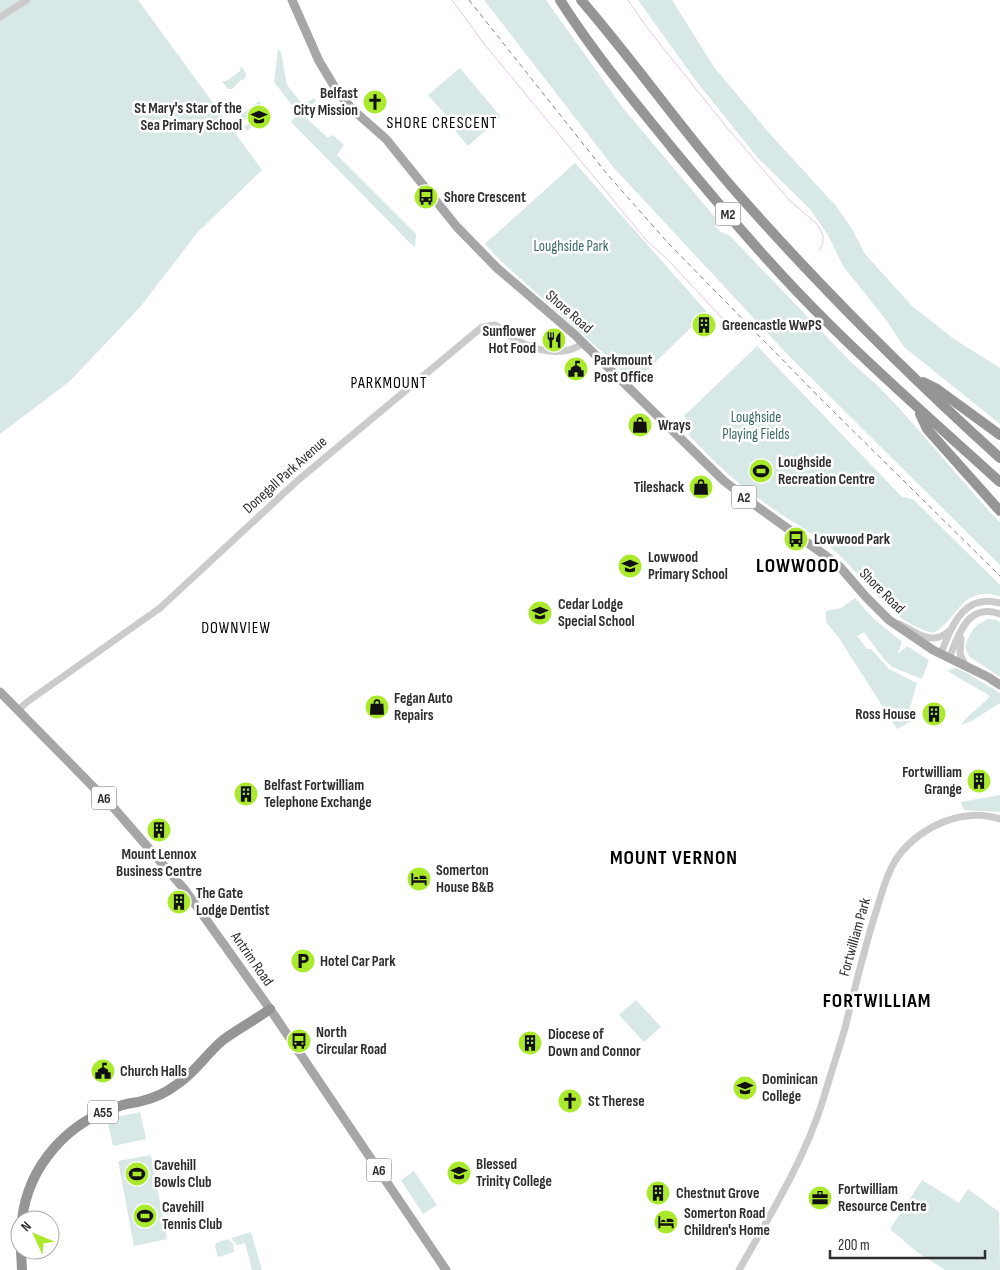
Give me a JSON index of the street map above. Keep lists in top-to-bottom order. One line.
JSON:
{"streets":{"highway":["M2","A55"],"main road":["Shore Road","A2","A6","Antrim Road"],"street":["Donegall Park Avenue","Fortwilliam Park"]},"crossings":[["Shore Road","Donegall Park Avenue"],["Donegall Park Avenue","Antrim Road"],["Antrim Road","A55"]],"districts":["SHORE CRESCENT","PARKMOUNT","LOWWOOD","DOWNVIEW","MOUNT VERNON","FORTWILLIAM"],"parks":["Loughside Park","Loughside Playing Fields"],"places":{"church":["Belfast City Mission","St Therese"],"school or university":["St Mary's Star of the Sea Primary School","Lowwood Primary School","Cedar Lodge Special School","Dominican College","Blessed Trinity College"],"bus stop":["Shore Crescent","Lowwood Park","North Circular Road"],"building":["Greencastle WwPS","Ross House","Fortwilliam Grange","Belfast Fortwilliam Telephone Exchange","Mount Lennox Business Centre","The Gate Lodge Dentist","Diocese of Down and Connor","Chestnut Grove"],"restaurant":["Sunflower Hot Food"],"public building":["Parkmount Post Office","Church Halls"],"shop":["Wrays","Tileshack","Fegan Auto Repairs"],"sports":["Loughside Recreation Centre","Cavehill Bowls Club","Cavehill Tennis Club"],"hotel":["Somerton House B&B","Somerton Road Children's Home"],"parking":["Hotel Car Park"],"office":["Fortwilliam Resource Centre"]},"scale_bar":"200 m","north":"top left"}
